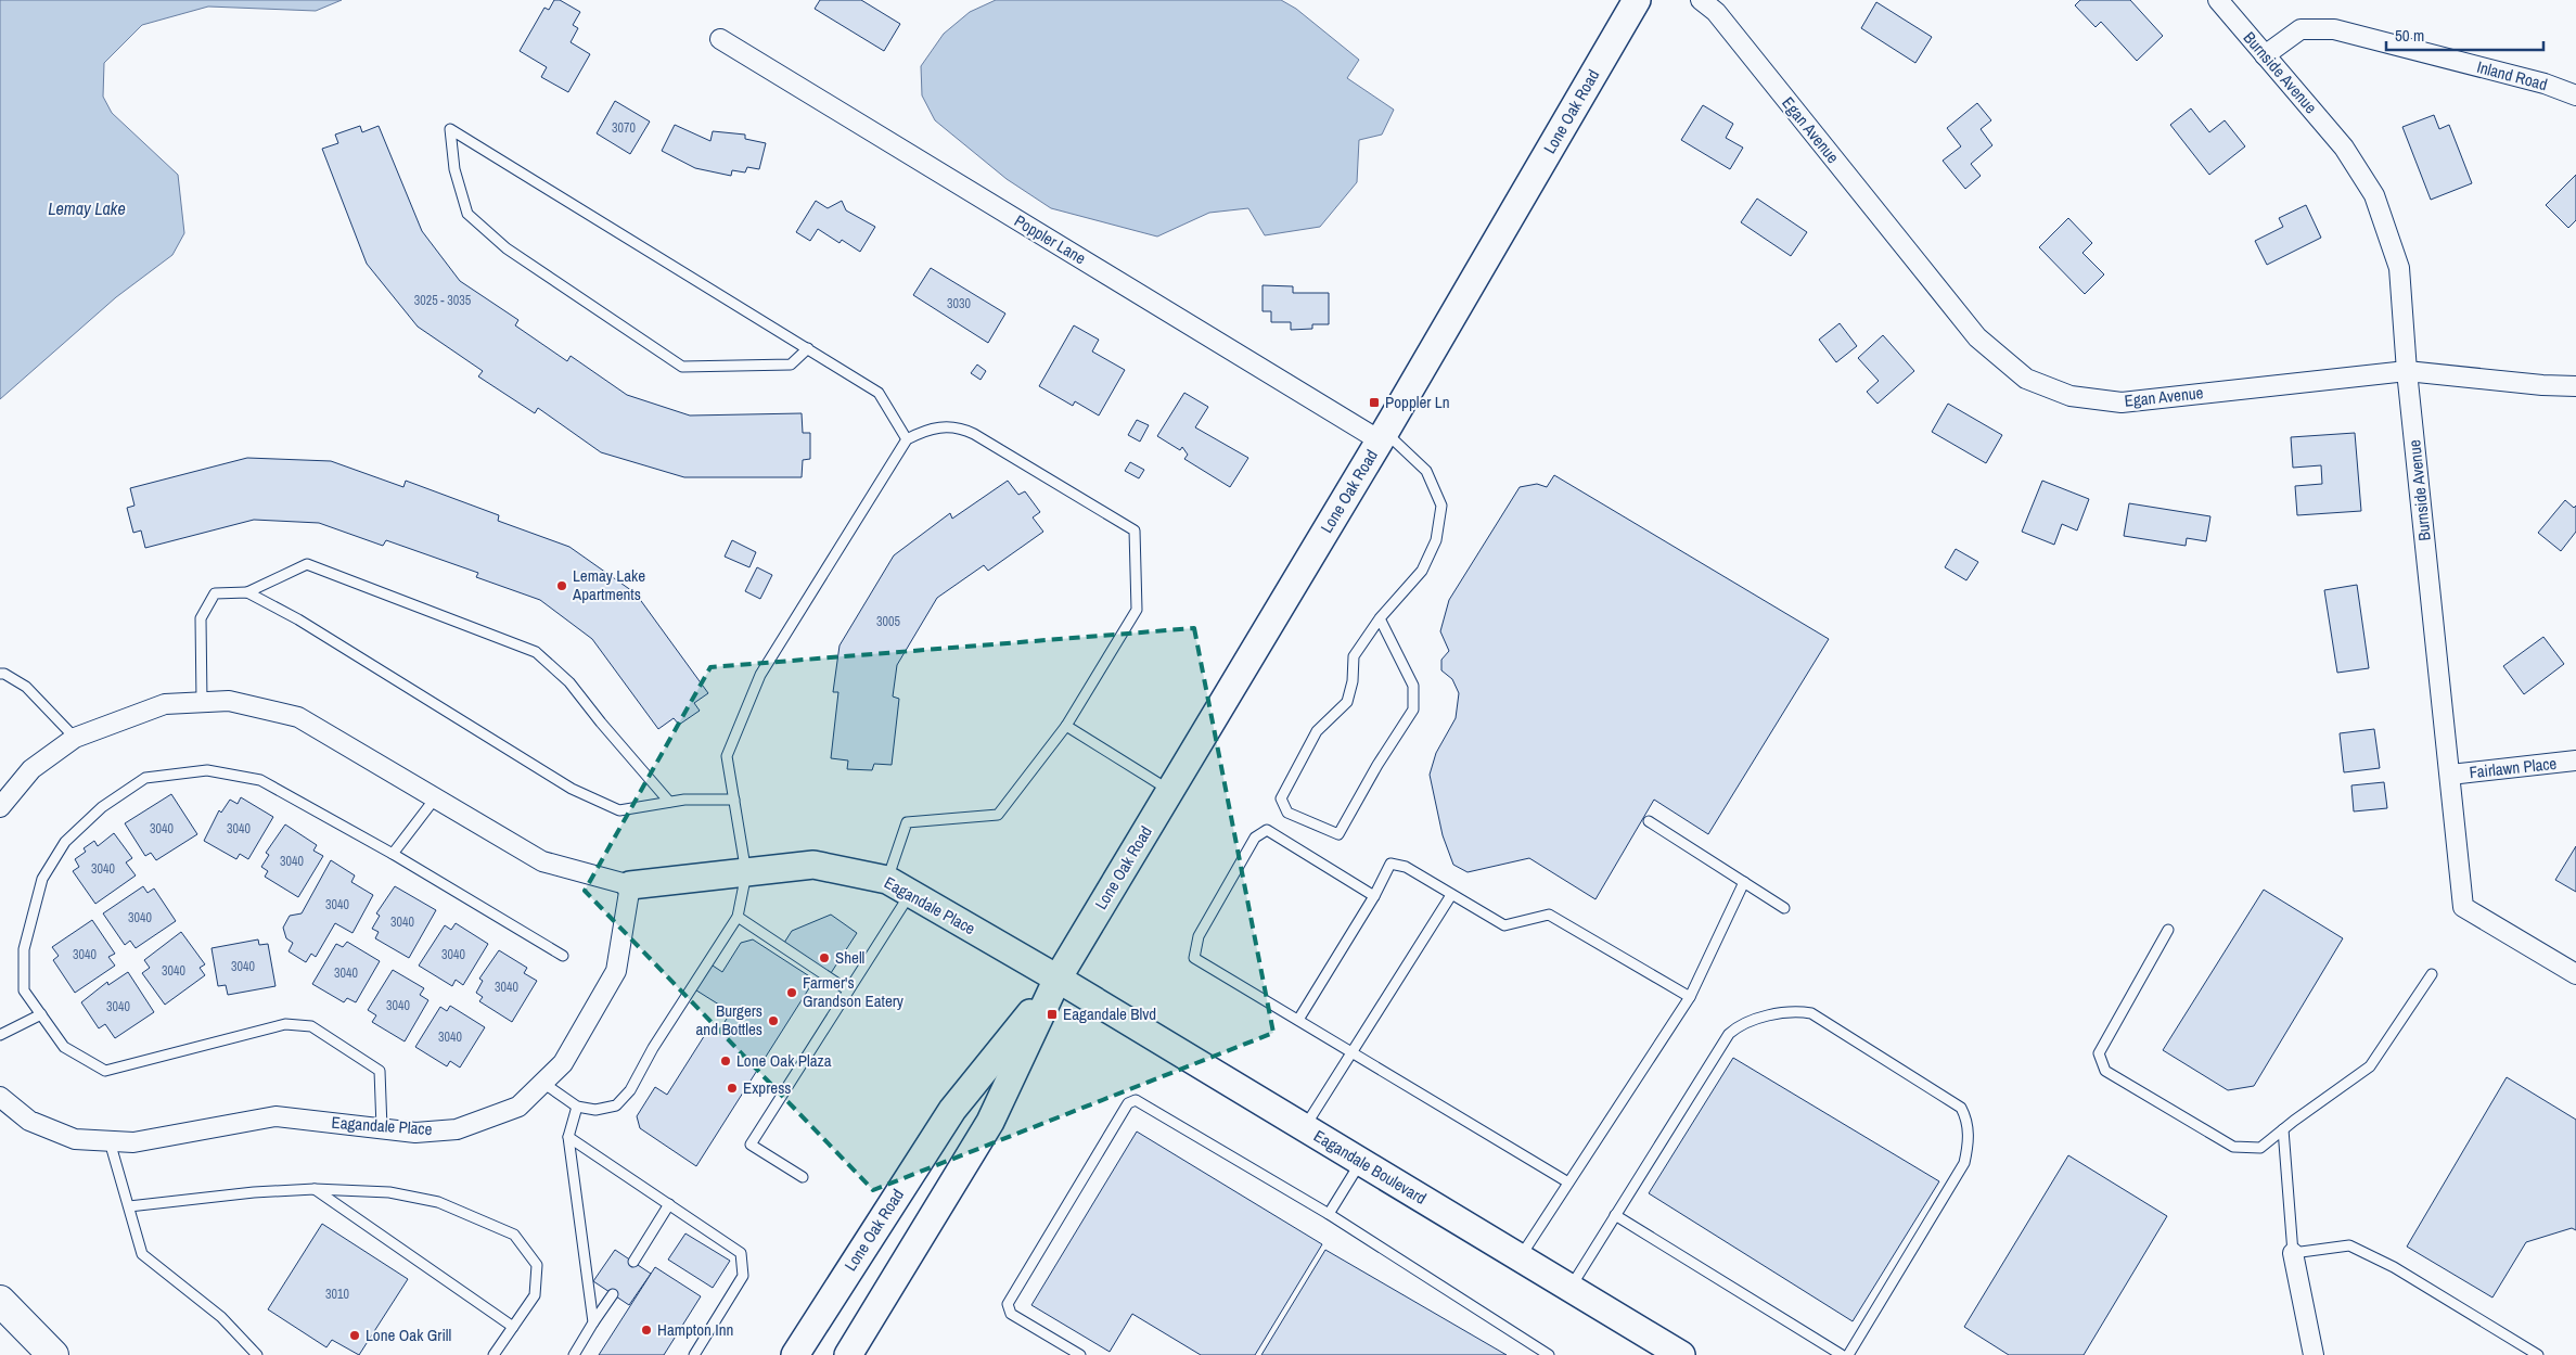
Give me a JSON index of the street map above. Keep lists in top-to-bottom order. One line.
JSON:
{"streets":{"main road":["Lone Oak Road","Eagandale Place","Eagandale Boulevard"],"street":["Burnside Avenue","Inland Road","Egan Avenue","Poppler Lane","Fairlawn Place"]},"crossings":[["Burnside Avenue","Inland Road"],["Burnside Avenue","Egan Avenue"],["Burnside Avenue","Fairlawn Place"],["Lone Oak Road","Poppler Lane"],["Lone Oak Road","Eagandale Place"],["Lone Oak Road","Eagandale Boulevard"],["Eagandale Place","Eagandale Boulevard"]],"water":["Lemay Lake"],"places":{"transit":["Poppler Ln","Eagandale Blvd"],"other":["Lemay Lake Apartments","Shell","Farmer's Grandson Eatery","Burgers and Bottles","Lone Oak Plaza","Express","Hampton Inn","Lone Oak Grill"]},"house_numbers":["3070","3025 - 3035","3030","3005","3040","3040","3040","3040","3040","3040","3040","3040","3040","3040","3040","3040","3040","3040","3040","3040","3010"],"scale_bar":"50 m"}
